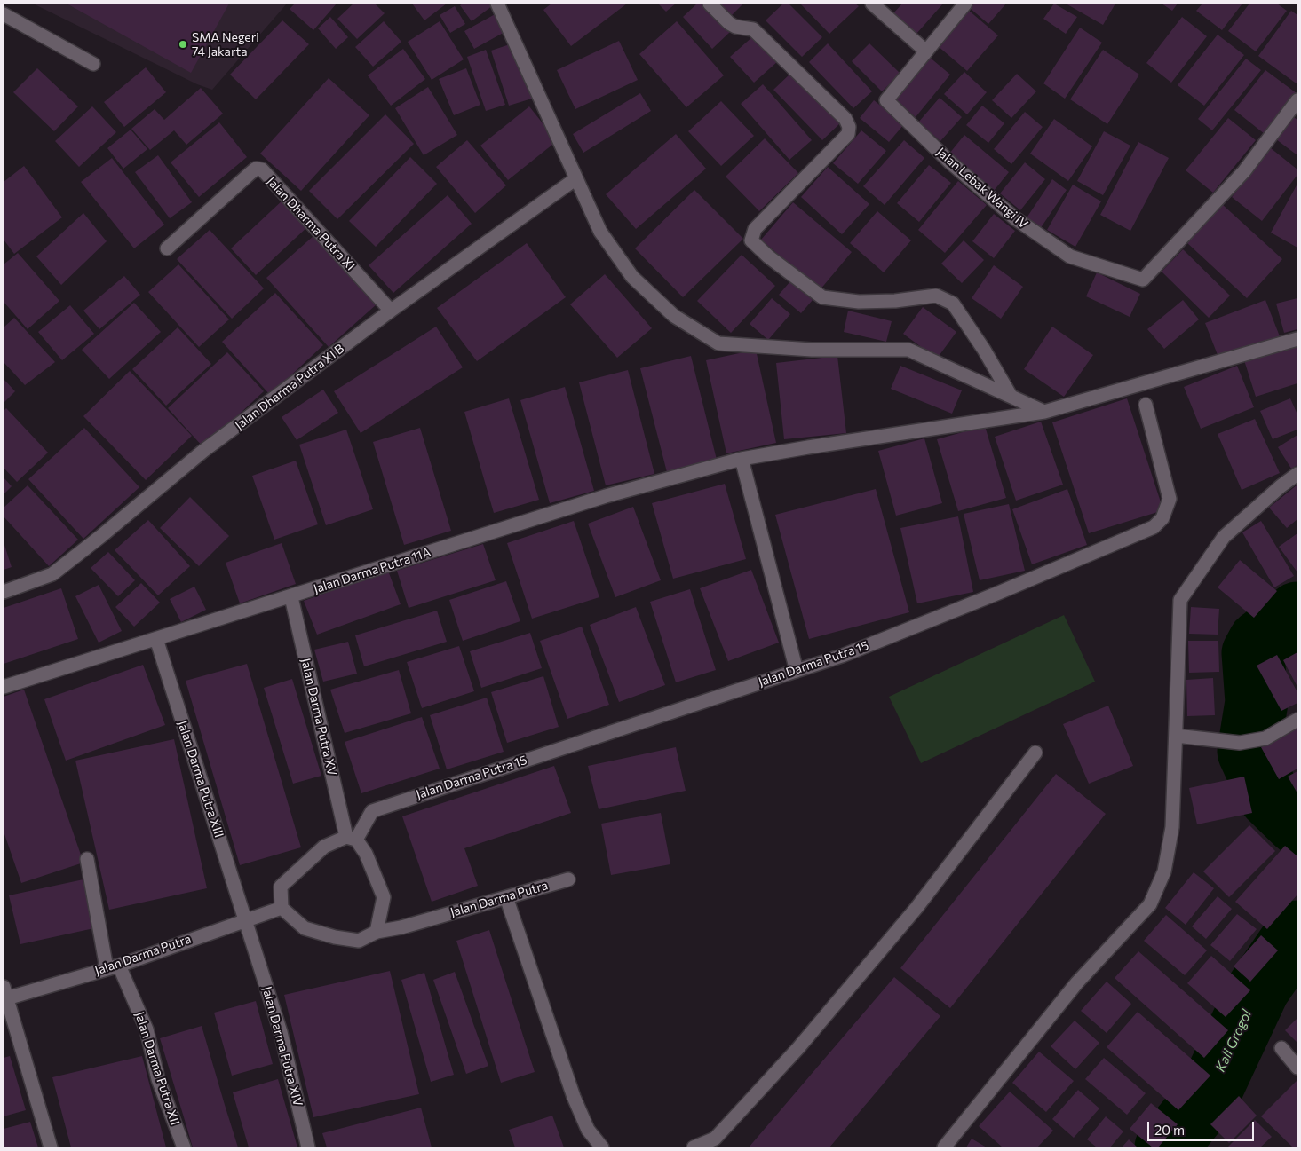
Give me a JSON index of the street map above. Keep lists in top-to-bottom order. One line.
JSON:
{"streets":{"street":["Jalan Lebak Wangi IV","Jalan Dharma Putra XI","Jalan Dharma Putra XI B","Jalan Darma Putra 11A","Jalan Darma Putra 15","Jalan Darma Putra XV","Jalan Darma Putra XIII","Jalan Darma Putra","Jalan Darma Putra XIV","Jalan Darma Putra XII"]},"crossings":[["Jalan Dharma Putra XI","Jalan Dharma Putra XI B"],["Jalan Darma Putra 11A","Jalan Darma Putra XV"],["Jalan Darma Putra 11A","Jalan Darma Putra XIII"],["Jalan Darma Putra 15","Jalan Darma Putra XV"],["Jalan Darma Putra 15","Jalan Darma Putra"],["Jalan Darma Putra XV","Jalan Darma Putra"],["Jalan Darma Putra XIII","Jalan Darma Putra"],["Jalan Darma Putra XIII","Jalan Darma Putra XIV"],["Jalan Darma Putra","Jalan Darma Putra XIV"],["Jalan Darma Putra","Jalan Darma Putra XII"]],"water":["Kali Grogol"],"places":["SMA Negeri 74 Jakarta"],"scale_bar":"20 m"}
